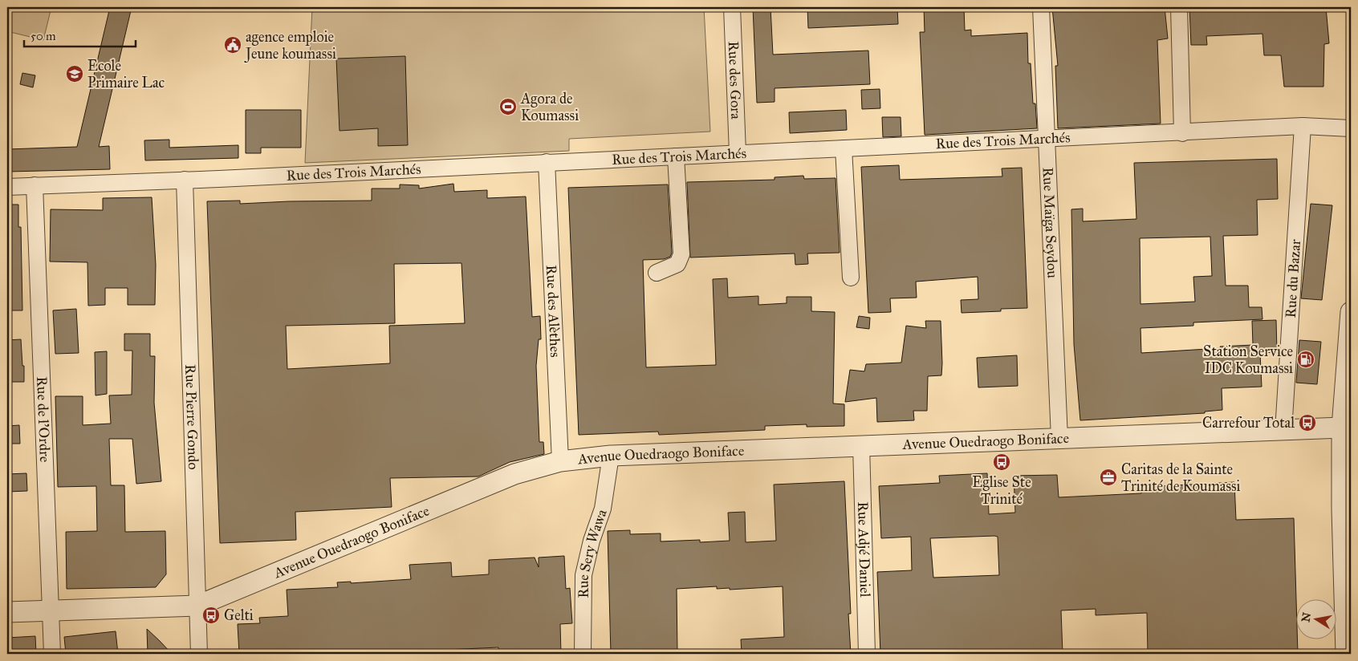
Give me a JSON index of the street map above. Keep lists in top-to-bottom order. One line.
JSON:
{"streets":{"street":["Rue des Gora","Rue des Trois Marchés","Rue Maïga Seydou","Rue du Bazar","Rue des Alèthes","Rue Pierre Gondo","Rue de l'Ordre","Avenue Ouedraogo Boniface","Rue Adjé Daniel","Rue Sery Wawa"]},"crossings":[["Rue des Gora","Rue des Trois Marchés"],["Rue des Trois Marchés","Rue Maïga Seydou"],["Rue des Trois Marchés","Rue du Bazar"],["Rue des Trois Marchés","Rue des Alèthes"],["Rue des Trois Marchés","Rue Pierre Gondo"],["Rue des Trois Marchés","Rue de l'Ordre"],["Rue Maïga Seydou","Avenue Ouedraogo Boniface"],["Rue du Bazar","Avenue Ouedraogo Boniface"],["Rue des Alèthes","Avenue Ouedraogo Boniface"],["Rue Pierre Gondo","Avenue Ouedraogo Boniface"],["Rue de l'Ordre","Avenue Ouedraogo Boniface"],["Avenue Ouedraogo Boniface","Rue Adjé Daniel"],["Avenue Ouedraogo Boniface","Rue Sery Wawa"]],"places":{"public building":["agence emploie Jeune koumassi"],"school or university":["Ecole Primaire Lac"],"sports":["Agora de Koumassi"],"fuel station":["Station Service IDC Koumassi"],"bus stop":["Carrefour Total","Eglise Ste Trinité","Gelti"],"office":["Caritas de la Sainte Trinité de Koumassi"]},"scale_bar":"50 m","north":"left"}
